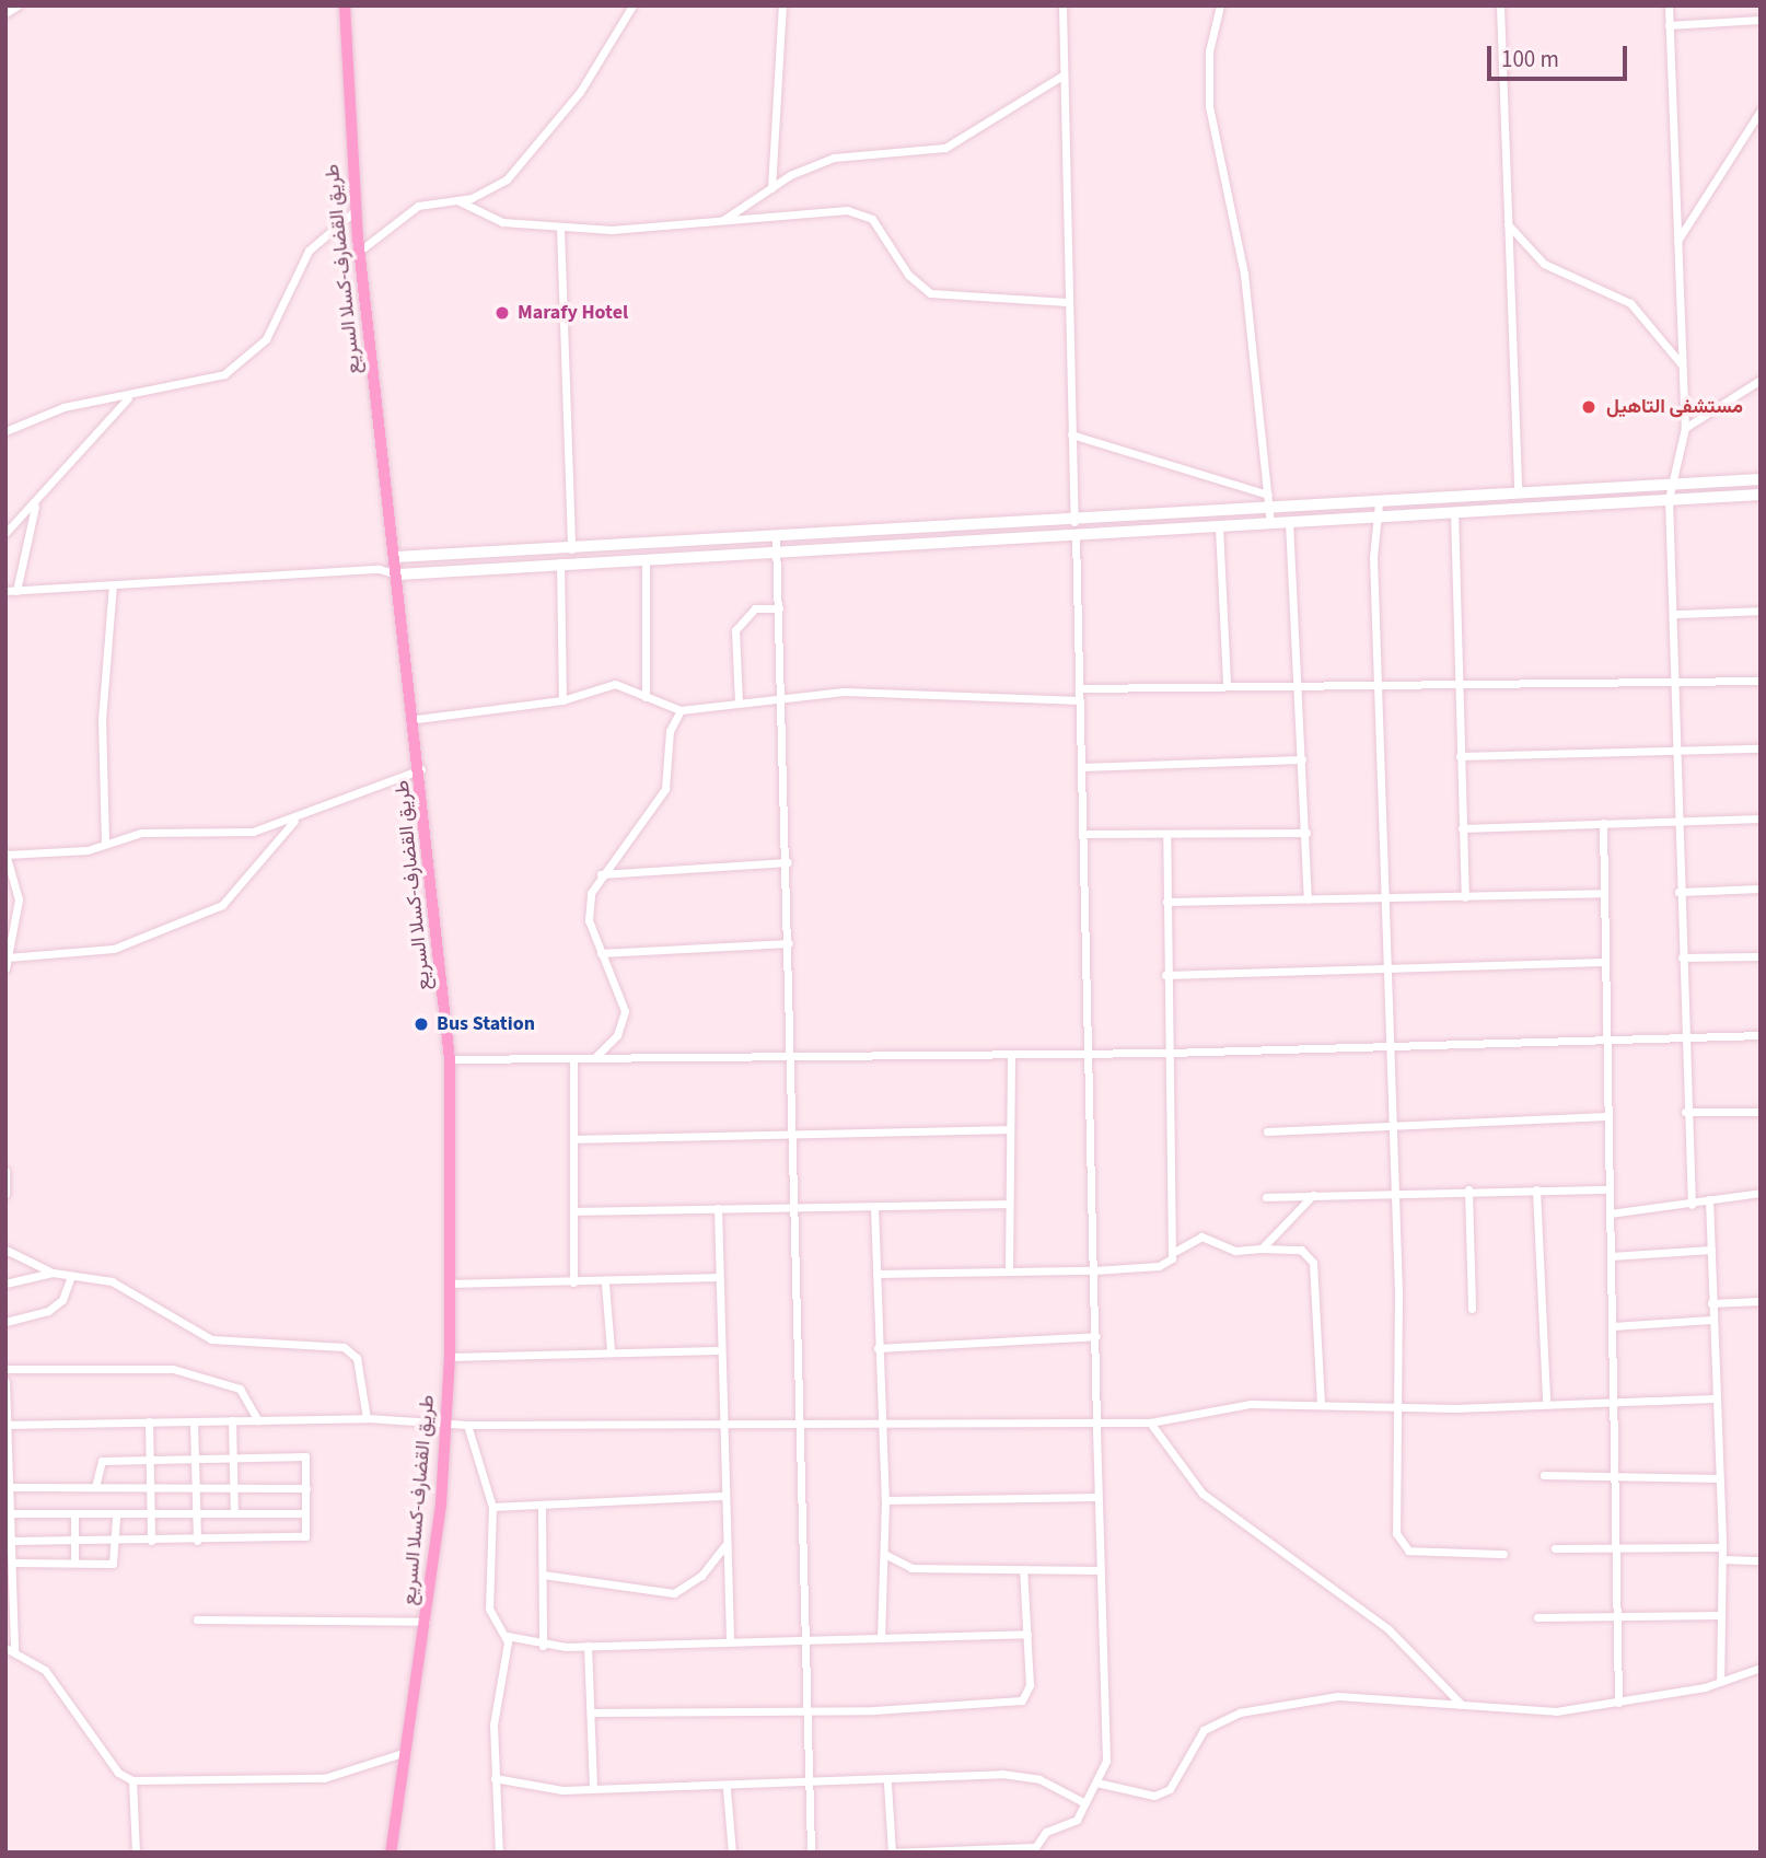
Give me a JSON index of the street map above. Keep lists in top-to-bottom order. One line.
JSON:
{"streets":{"highway":["طريق القضارف-كسلا السريع"]},"places":["Marafy Hotel","مستشفى التاهيل","Bus Station"],"scale_bar":"100 m"}
